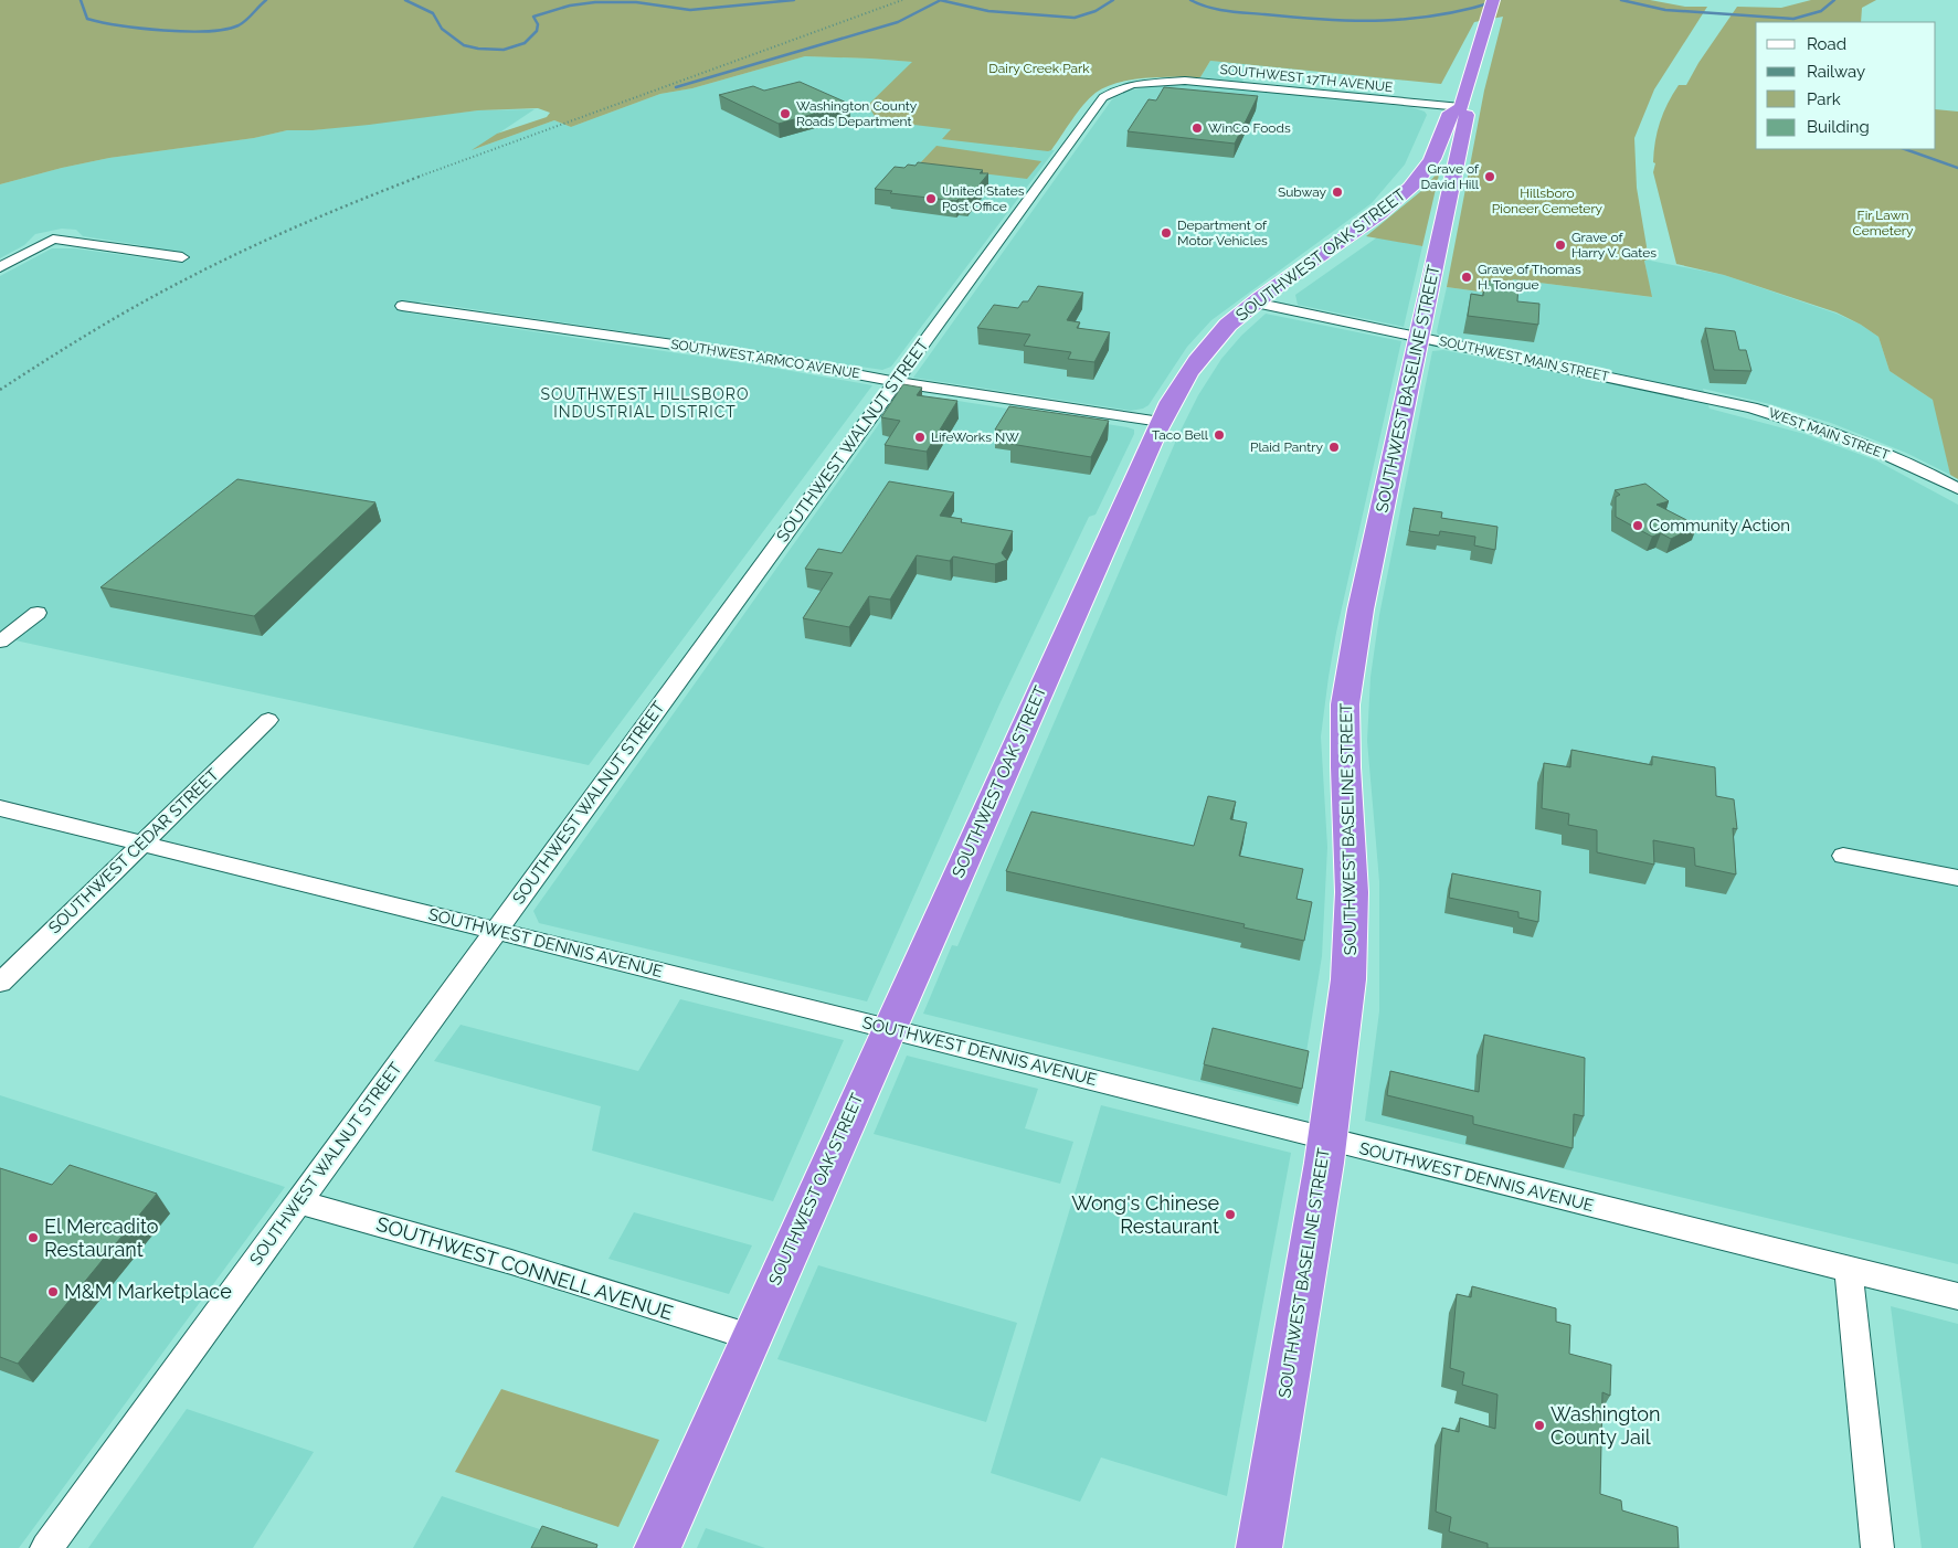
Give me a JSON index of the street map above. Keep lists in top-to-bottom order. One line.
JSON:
{"streets":{"highway":["SOUTHWEST OAK STREET","SOUTHWEST BASELINE STREET"],"street":["SOUTHWEST 17TH AVENUE","SOUTHWEST ARMCO AVENUE","SOUTHWEST MAIN STREET","WEST MAIN STREET","SOUTHWEST WALNUT STREET","SOUTHWEST CEDAR STREET","SOUTHWEST DENNIS AVENUE","SOUTHWEST CONNELL AVENUE"]},"crossings":[["SOUTHWEST 17TH AVENUE","SOUTHWEST OAK STREET"],["SOUTHWEST 17TH AVENUE","SOUTHWEST BASELINE STREET"],["SOUTHWEST 17TH AVENUE","SOUTHWEST WALNUT STREET"],["SOUTHWEST OAK STREET","SOUTHWEST ARMCO AVENUE"],["SOUTHWEST OAK STREET","SOUTHWEST MAIN STREET"],["SOUTHWEST OAK STREET","SOUTHWEST BASELINE STREET"],["SOUTHWEST OAK STREET","SOUTHWEST DENNIS AVENUE"],["SOUTHWEST OAK STREET","SOUTHWEST CONNELL AVENUE"],["SOUTHWEST ARMCO AVENUE","SOUTHWEST WALNUT STREET"],["SOUTHWEST MAIN STREET","SOUTHWEST BASELINE STREET"],["SOUTHWEST MAIN STREET","WEST MAIN STREET"],["SOUTHWEST BASELINE STREET","SOUTHWEST DENNIS AVENUE"],["SOUTHWEST WALNUT STREET","SOUTHWEST DENNIS AVENUE"],["SOUTHWEST WALNUT STREET","SOUTHWEST CONNELL AVENUE"],["SOUTHWEST CEDAR STREET","SOUTHWEST DENNIS AVENUE"]],"districts":["SOUTHWEST HILLSBORO INDUSTRIAL DISTRICT"],"parks":["Dairy Creek Park","Hillsboro Pioneer Cemetery","Fir Lawn Cemetery"],"places":["Washington County Roads Department","WinCo Foods","Grave of David Hill","Subway","United States Post Office","Department of Motor Vehicles","Grave of Harry V. Gates","Grave of Thomas H. Tongue","Taco Bell","LifeWorks NW","Plaid Pantry","Community Action","Wong's Chinese Restaurant","El Mercadito Restaurant","M&M Marketplace","Washington County Jail"],"legend":["Road","Railway","Park","Building"]}
